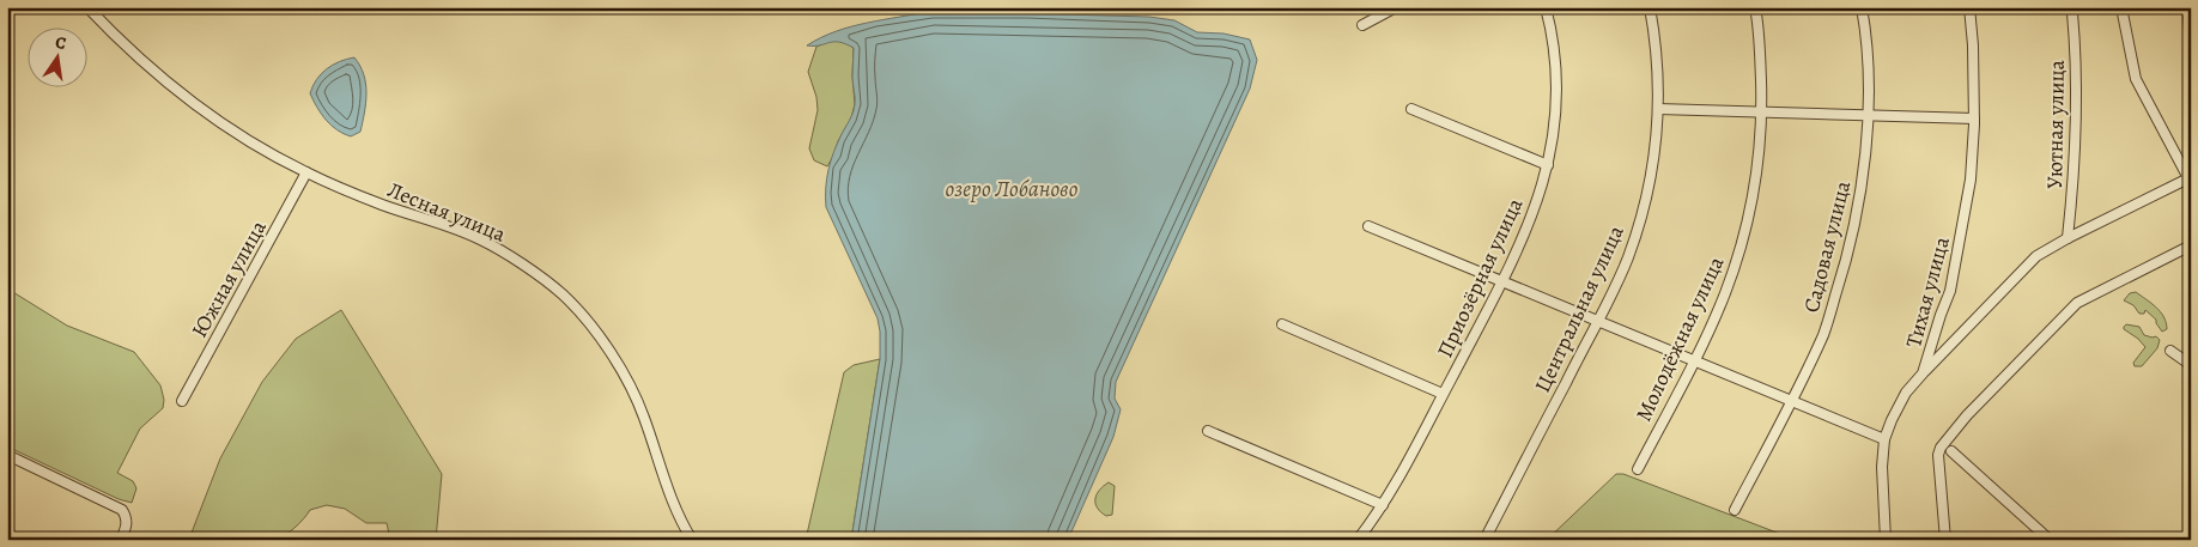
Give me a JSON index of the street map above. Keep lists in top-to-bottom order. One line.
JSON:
{"streets":{"street":["Уютная улица","Лесная улица","Садовая улица","Приозёрная улица","Южная улица","Тихая улица","Центральная улица","Молодёжная улица"]},"crossings":[["Лесная улица","Южная улица"]],"water":["озеро Лобаново"],"north":"top"}
